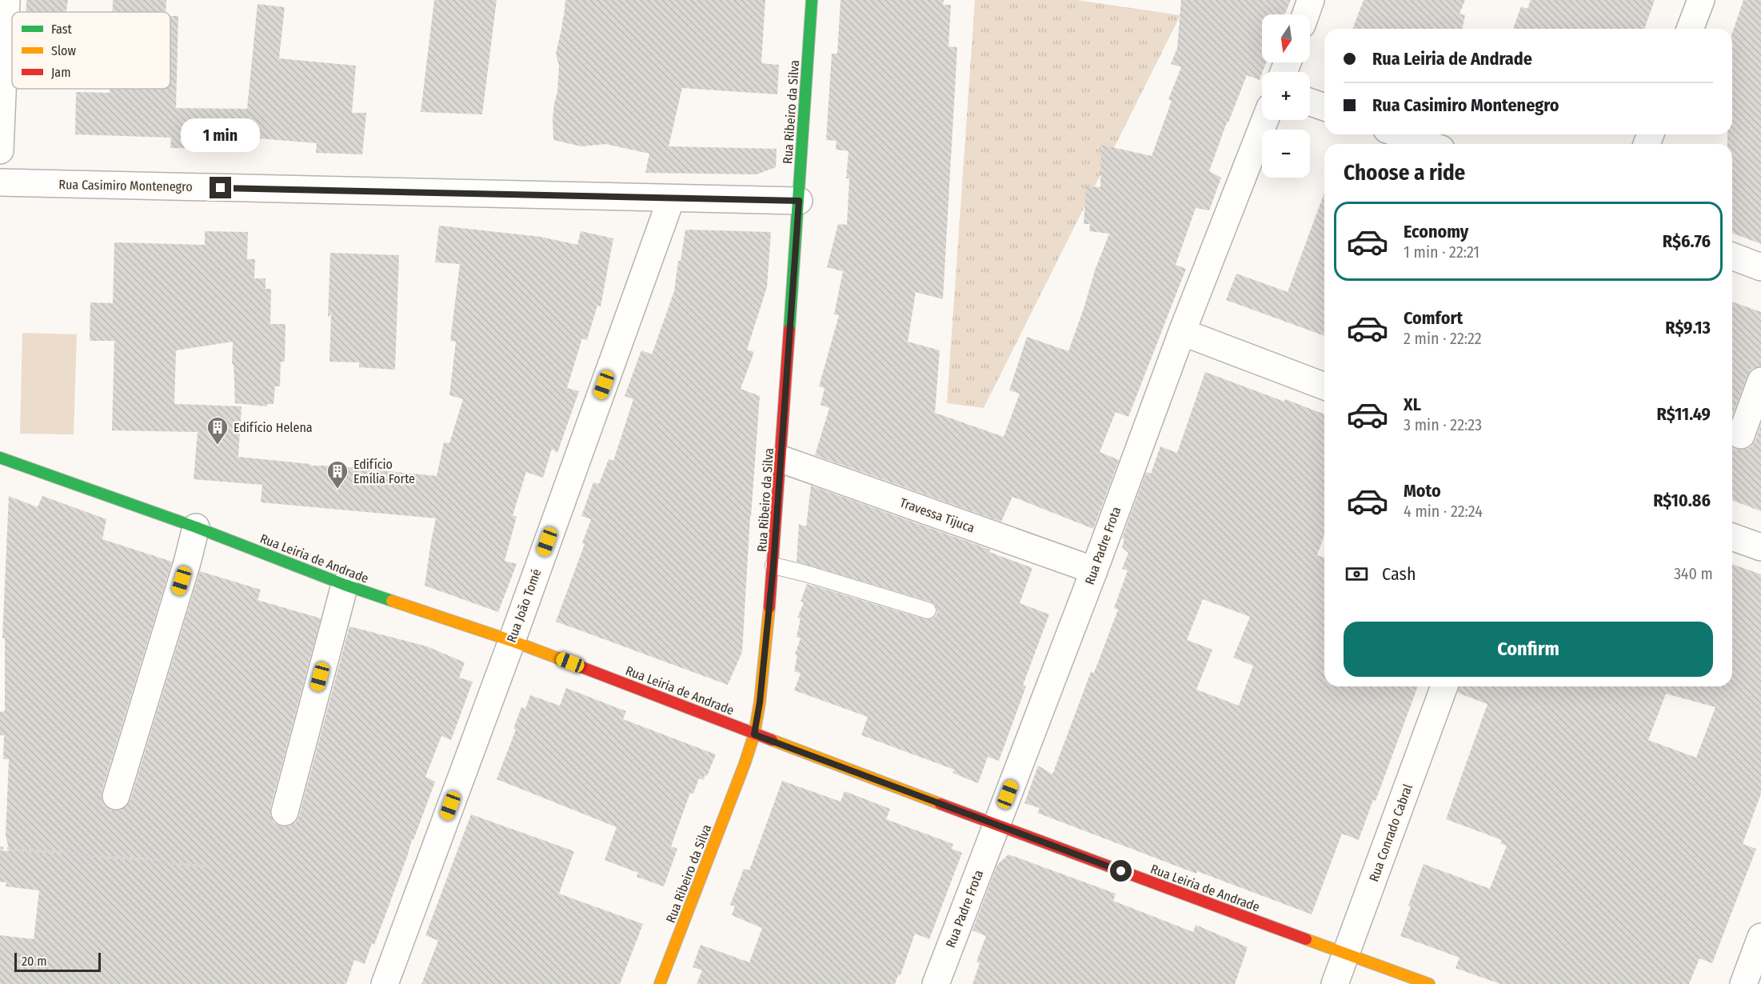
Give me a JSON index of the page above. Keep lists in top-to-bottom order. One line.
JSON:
{"streets":{"street":["Rua Ribeiro da Silva","Rua Casimiro Montenegro","Travessa Tijuca","Rua Padre Frota","Rua Leiria de Andrade","Rua João Tomé","Rua Conrado Cabral"]},"crossings":[["Rua Ribeiro da Silva","Rua Casimiro Montenegro"],["Rua Ribeiro da Silva","Travessa Tijuca"],["Rua Ribeiro da Silva","Rua Leiria de Andrade"],["Rua Casimiro Montenegro","Rua João Tomé"],["Travessa Tijuca","Rua Padre Frota"],["Rua Padre Frota","Rua Leiria de Andrade"],["Rua Leiria de Andrade","Rua João Tomé"],["Rua Leiria de Andrade","Rua Conrado Cabral"]],"places":{"building":["Edifício Helena","Edifício Emília Forte"]},"legend":["Fast","Slow","Jam"],"scale_bar":"20 m","north":"bottom","page":{"map_buttons":["+","−"],"banner":["Rua Leiria de Andrade","Rua Casimiro Montenegro"],"bubble":"1 min","heading":"Choose a ride","list":[{"name":"Economy","note":"1 min · 22:21","value":"R$6.76"},{"name":"Comfort","note":"2 min · 22:22","value":"R$9.13"},{"name":"XL","note":"3 min · 22:23","value":"R$11.49"},{"name":"Moto","note":"4 min · 22:24","value":"R$10.86"}],"pay":["Cash","340 m"],"buttons":"Confirm","scale":"20 m"}}
